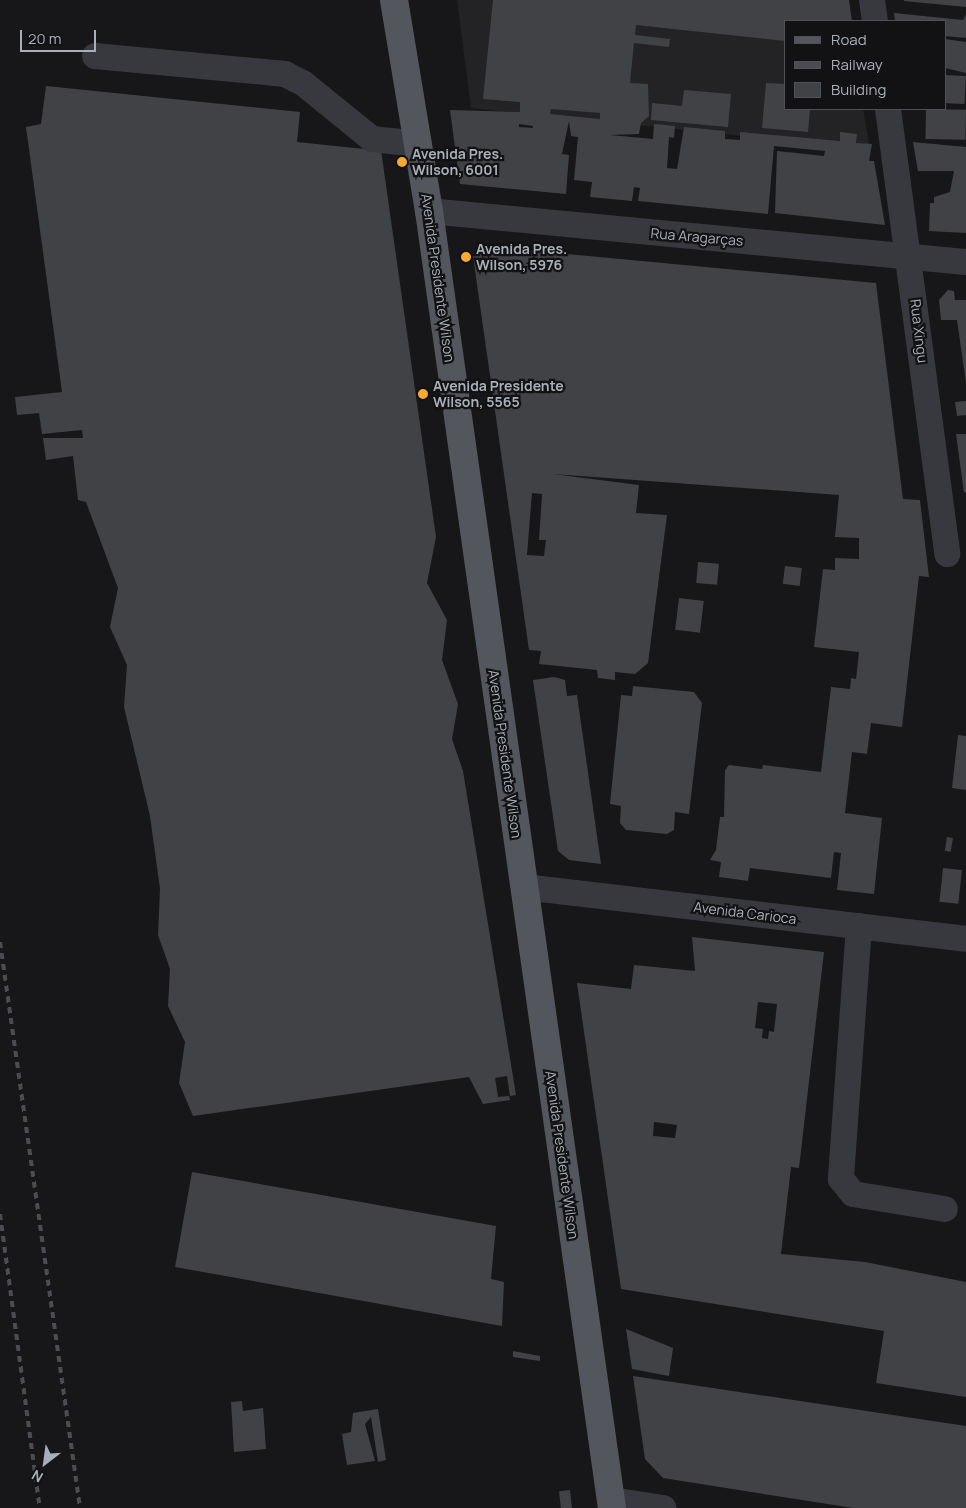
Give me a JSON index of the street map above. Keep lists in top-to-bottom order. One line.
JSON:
{"streets":{"main road":["Avenida Presidente Wilson"],"street":["Rua Aragarças","Rua Xingu","Avenida Carioca"]},"crossings":[["Rua Aragarças","Avenida Presidente Wilson"],["Rua Aragarças","Rua Xingu"],["Avenida Presidente Wilson","Avenida Carioca"]],"places":["Avenida Pres. Wilson, 6001","Avenida Pres. Wilson, 5976","Avenida Presidente Wilson, 5565"],"legend":["Road","Railway","Building"],"scale_bar":"20 m","north":"bottom left"}
